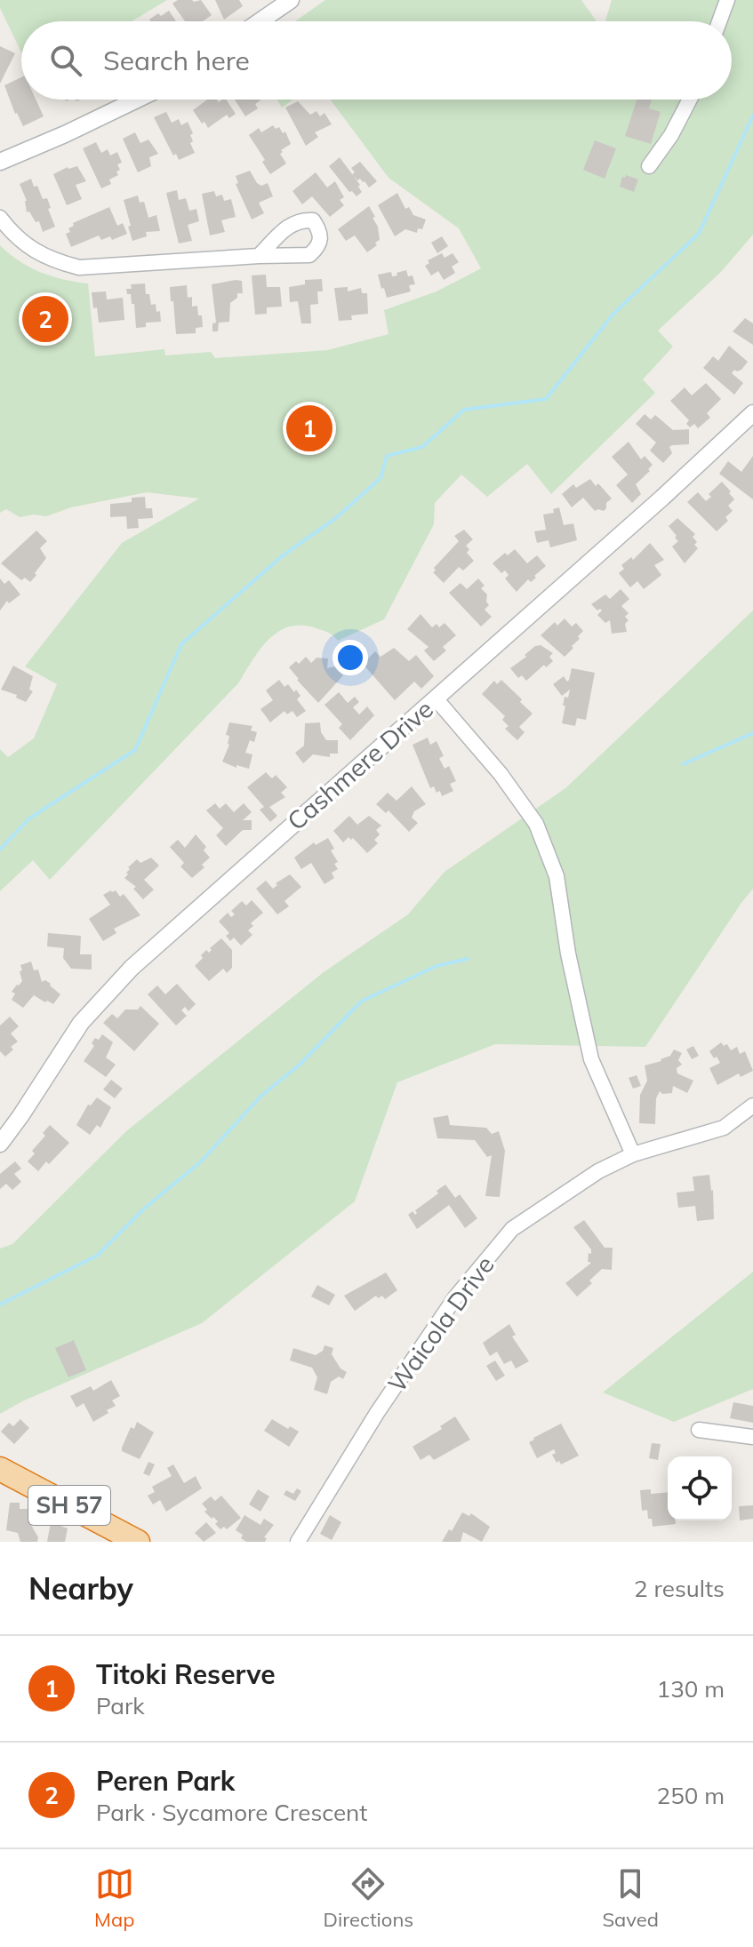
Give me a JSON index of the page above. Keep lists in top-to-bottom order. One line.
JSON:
{"streets":{"highway":["SH 57"],"street":["Cashmere Drive","Waicola Drive"]},"page":{"search":"Search here","pins":["2","1"],"heading":["Nearby","2 results"],"list":[{"mark":"1","name":"Titoki Reserve","note":"Park","value":"130 m"},{"mark":"2","name":"Peren Park","note":"Park · Sycamore Crescent","value":"250 m"}],"nav":["Map","Directions","Saved"]}}
